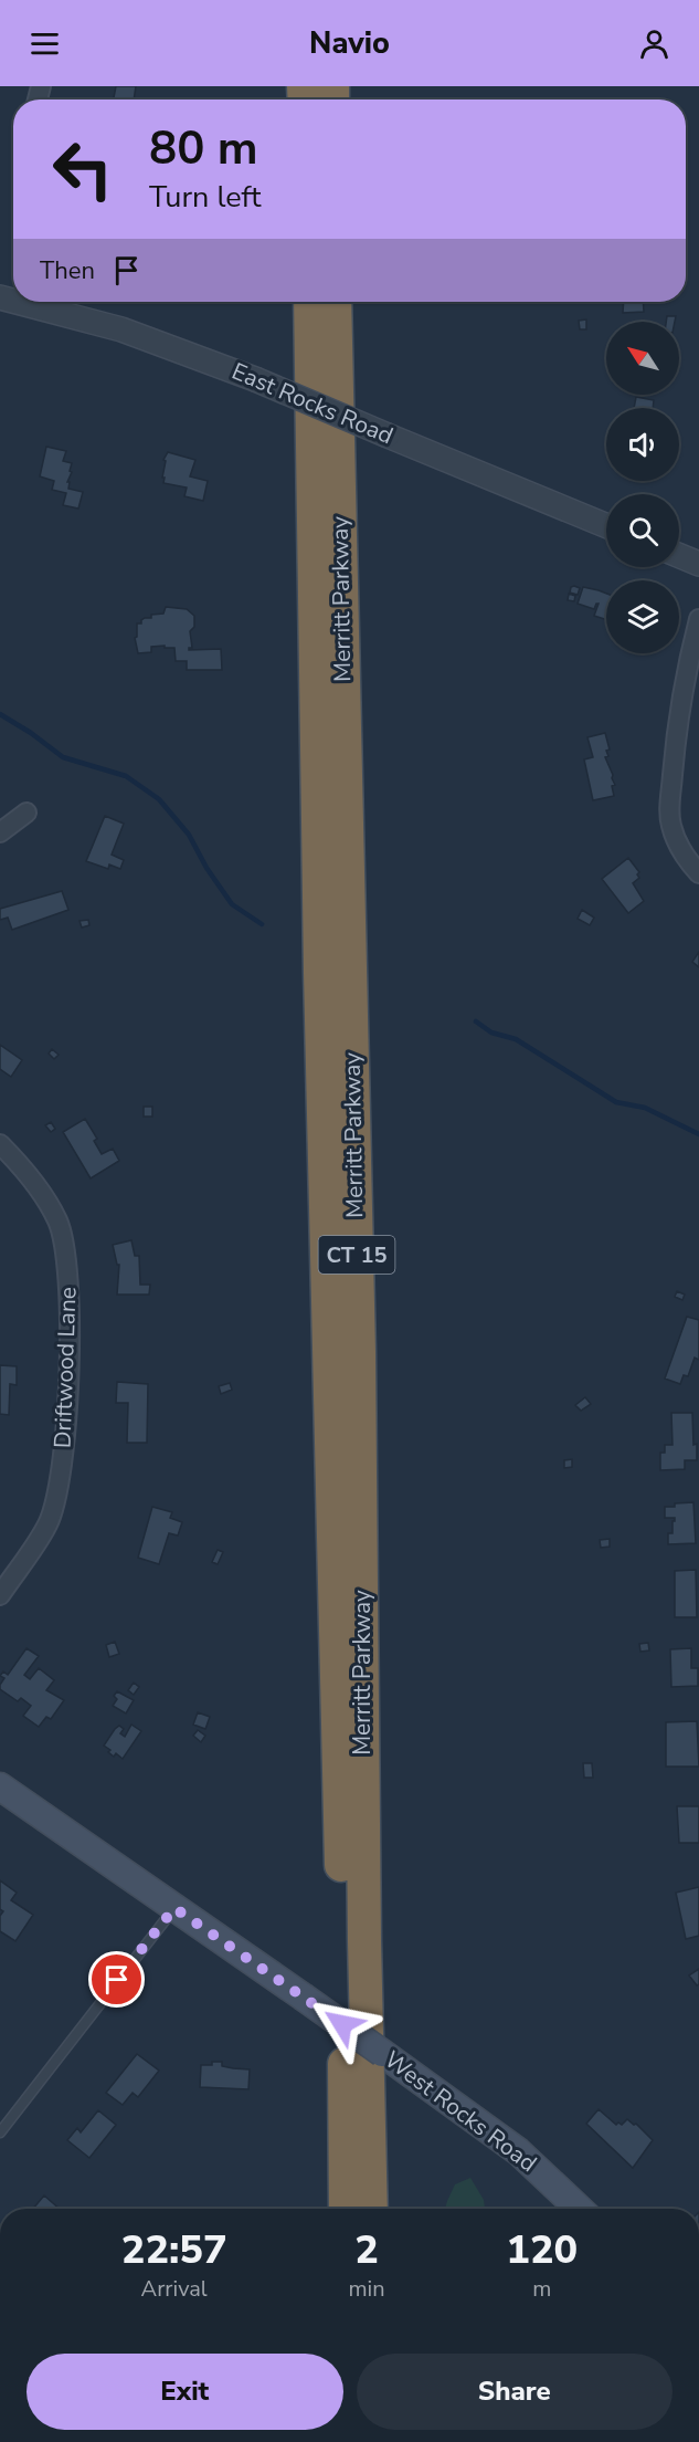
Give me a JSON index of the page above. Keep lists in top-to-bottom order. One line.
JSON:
{"streets":{"highway":["Merritt Parkway","CT 15"],"main road":["West Rocks Road"],"street":["East Rocks Road","Driftwood Lane"]},"north":"top left","page":{"header":"Navio","turn":["80 m","Turn left"],"then":"Then","eta":["22:57","Arrival","2","min","120","m"],"buttons":["Exit","Share"]}}
